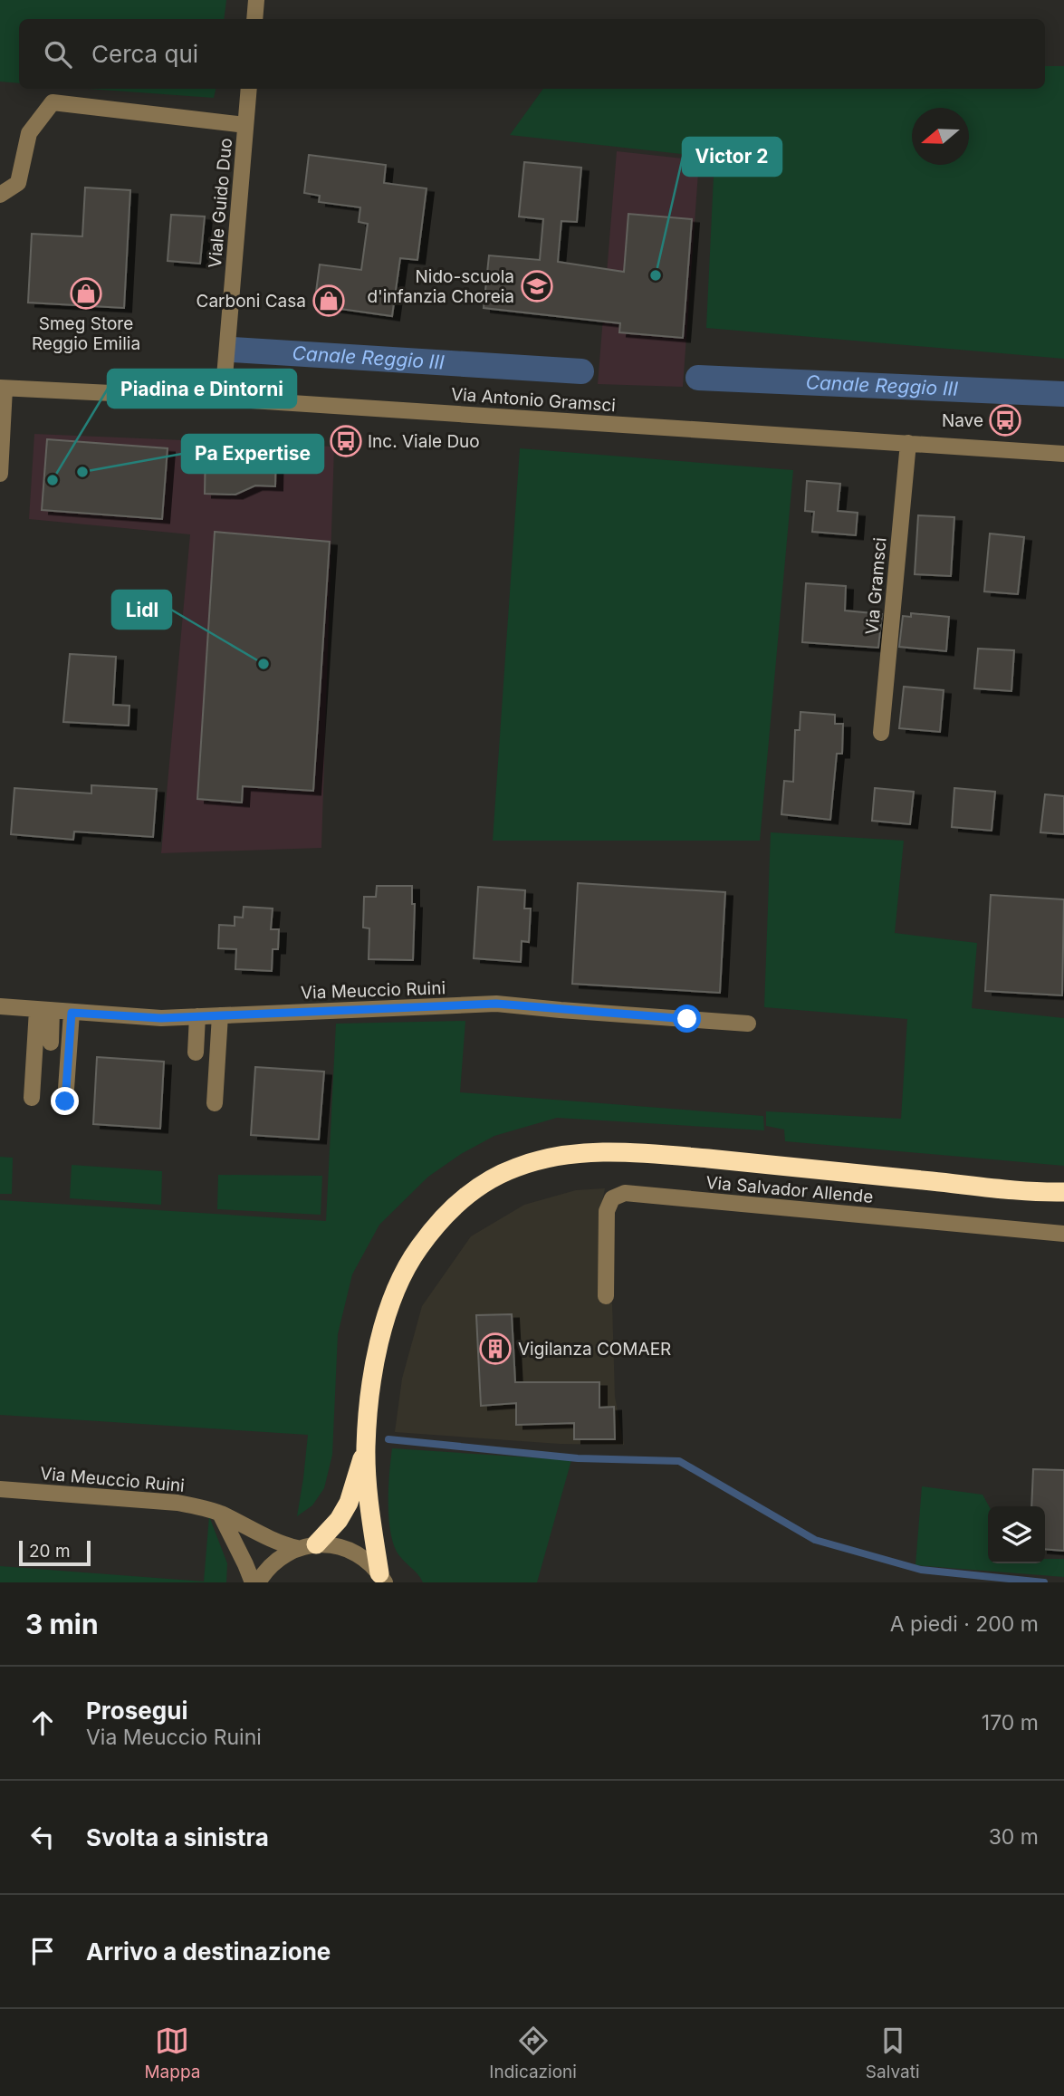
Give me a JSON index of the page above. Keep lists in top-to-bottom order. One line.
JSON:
{"streets":{"street":["Viale Guido Duo","Via Antonio Gramsci","Via Gramsci","Via Meuccio Ruini","Via Salvador Allende"]},"crossings":[["Viale Guido Duo","Via Antonio Gramsci"],["Via Antonio Gramsci","Via Gramsci"]],"water":["Canale Reggio III"],"places":{"other":["Victor 2","Pa Expertise","Piadina e Dintorni","Lidl"],"school or university":["Nido-scuola d'infanzia Choreia"],"shop":["Smeg Store Reggio Emilia","Carboni Casa"],"bus stop":["Nave","Inc. Viale Duo"],"building":["Vigilanza COMAER"]},"scale_bar":"20 m","north":"left","page":{"search":"Cerca qui","scale":"20 m","heading":["3 min","A piedi · 200 m"],"list":[["Prosegui","Via Meuccio Ruini","170 m"],["Svolta a sinistra","30 m"],"Arrivo a destinazione"],"nav":["Mappa","Indicazioni","Salvati"]}}
